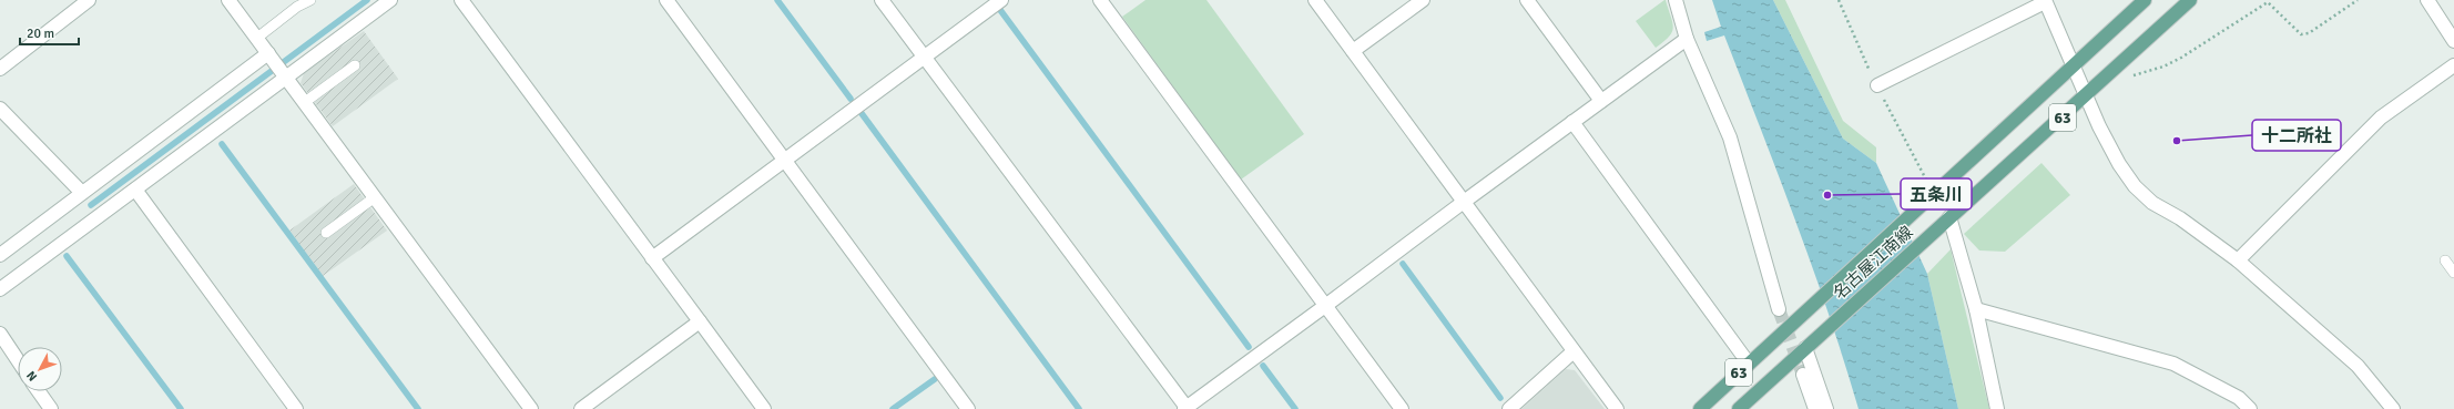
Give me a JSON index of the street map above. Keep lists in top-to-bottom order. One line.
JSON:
{"streets":{"main road":["63","名古屋江南線"]},"places":["十二所社","五条川"],"scale_bar":"20 m","north":"bottom left"}
